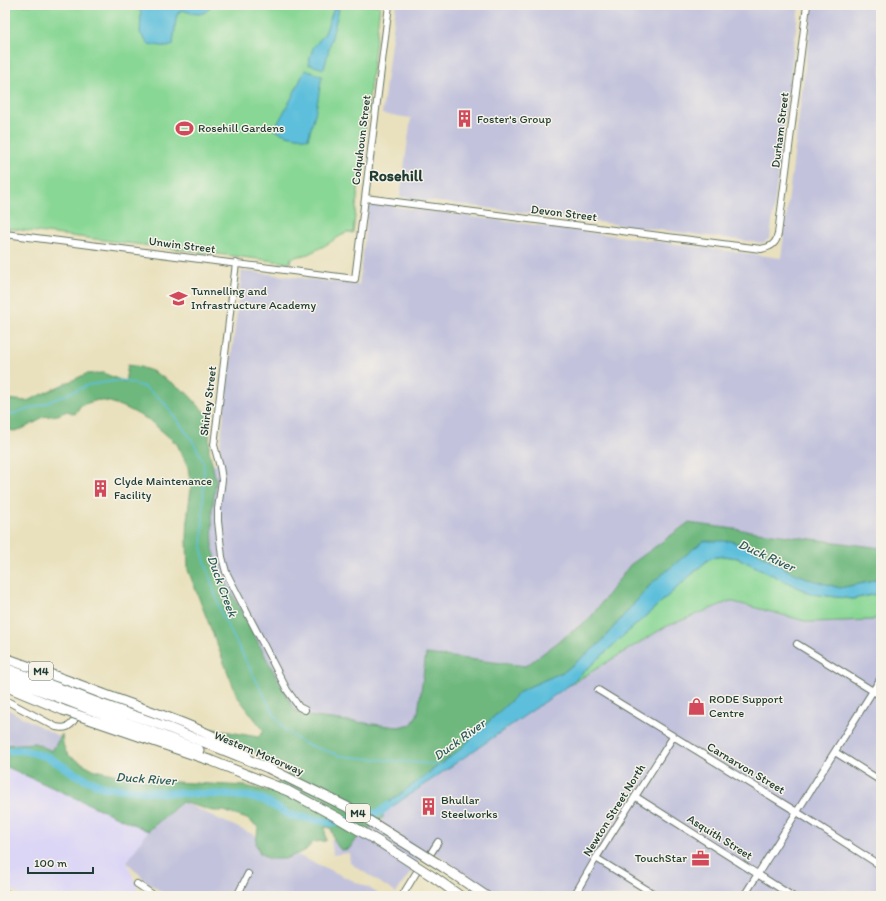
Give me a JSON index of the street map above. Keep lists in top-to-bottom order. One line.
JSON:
{"streets":{"highway":["M4","Western Motorway"],"street":["Durham Street","Colquhoun Street","Devon Street","Unwin Street","Shirley Street","Carnarvon Street","Newton Street North","Asquith Street"]},"crossings":[["Durham Street","Devon Street"],["Colquhoun Street","Devon Street"],["Colquhoun Street","Unwin Street"],["Unwin Street","Shirley Street"],["M4","Western Motorway"],["Carnarvon Street","Newton Street North"],["Newton Street North","Asquith Street"]],"districts":["Rosehill"],"water":["Duck River","Duck Creek"],"places":{"building":["Foster's Group","Clyde Maintenance Facility","Bhullar Steelworks"],"sports":["Rosehill Gardens"],"school or university":["Tunnelling and Infrastructure Academy"],"shop":["RODE Support Centre"],"office":["TouchStar"]},"scale_bar":"100 m"}
